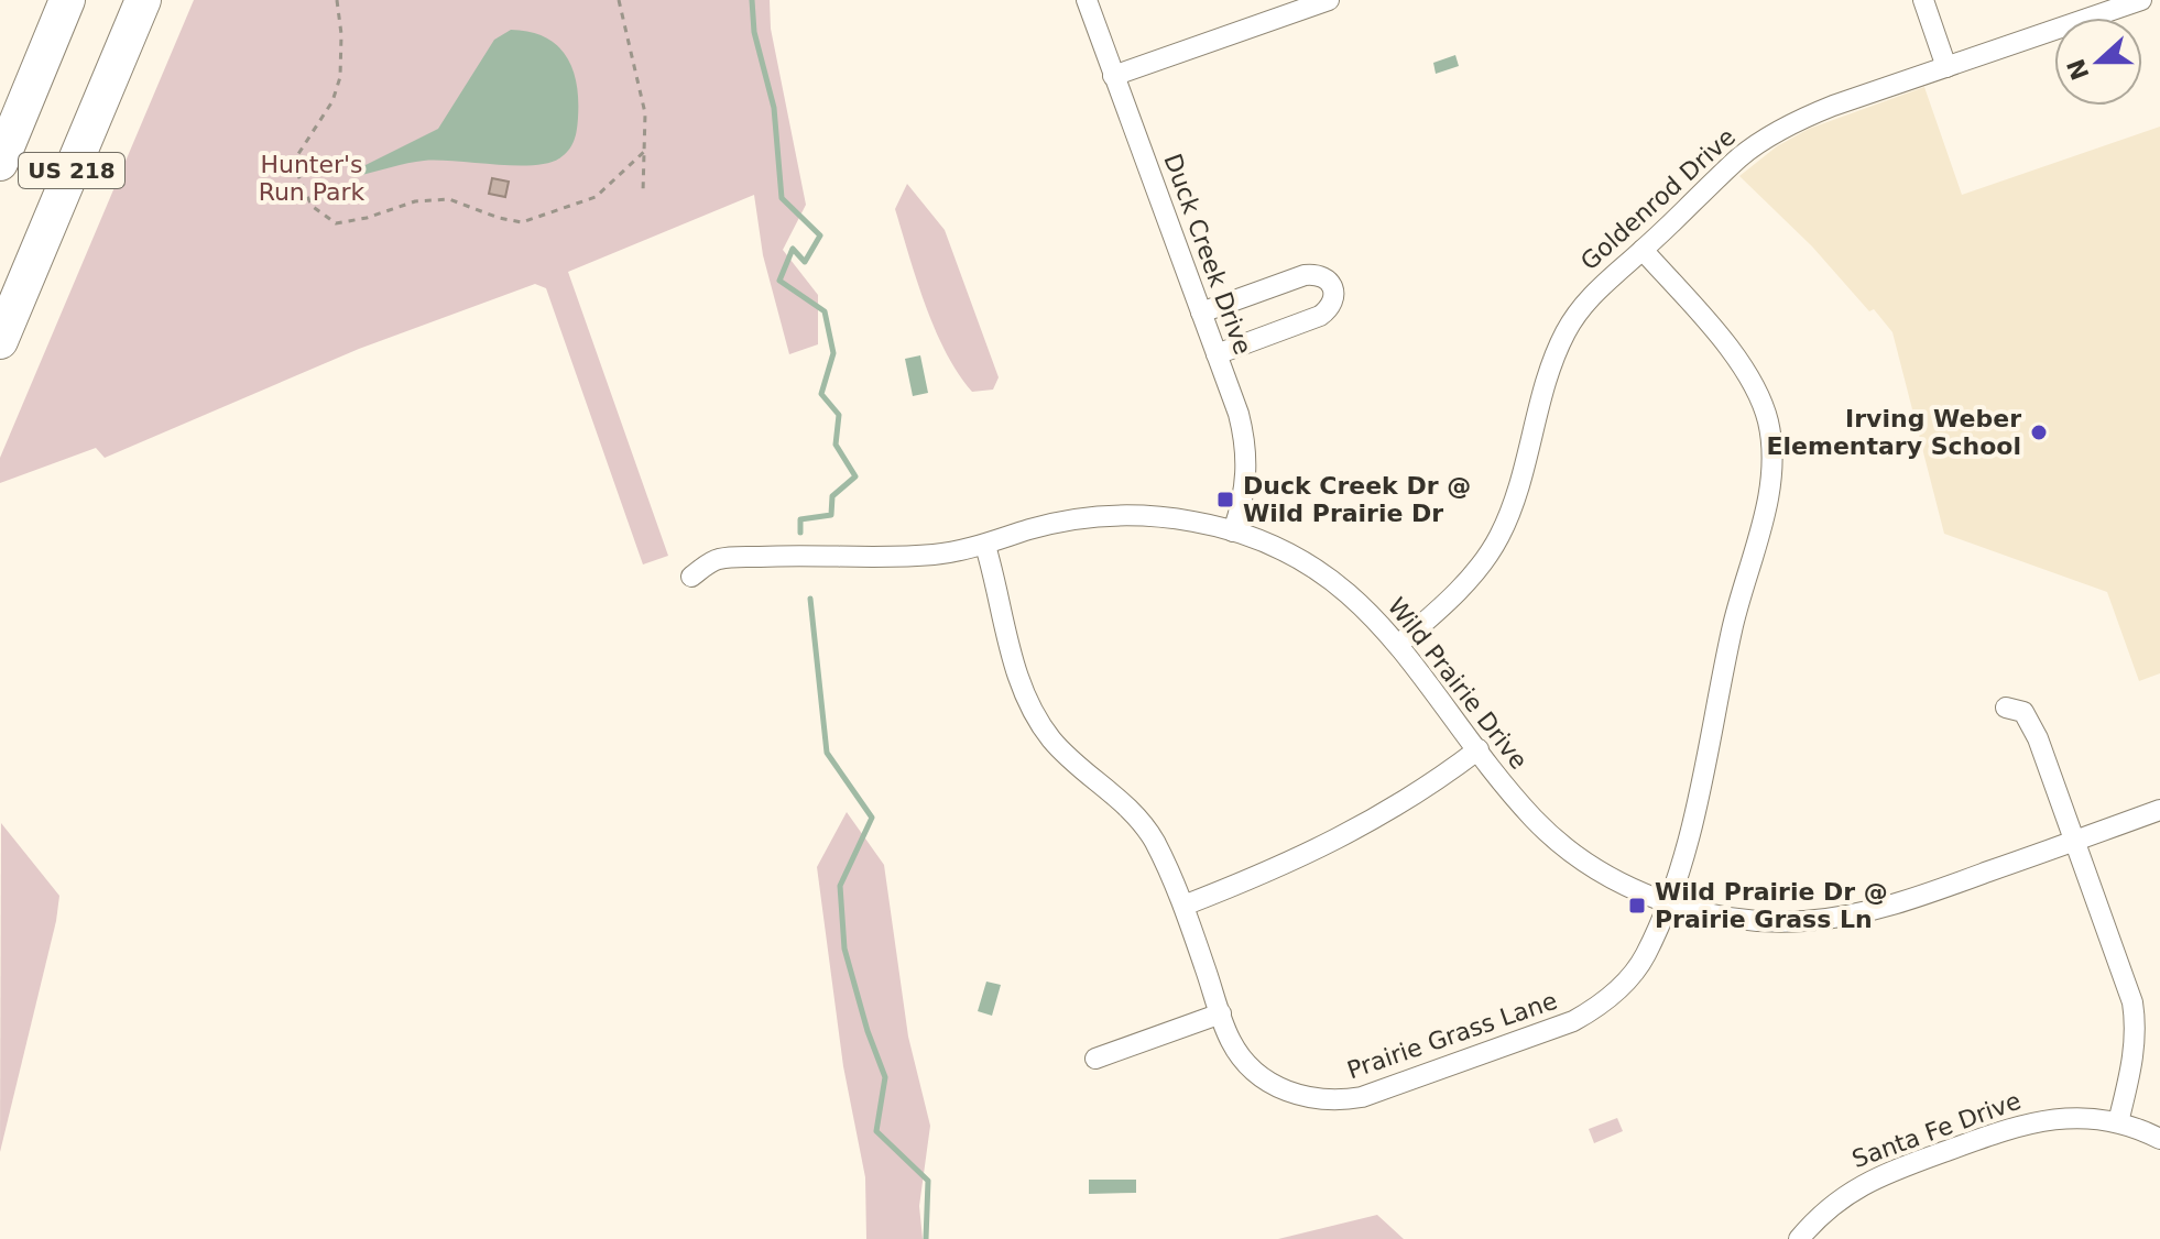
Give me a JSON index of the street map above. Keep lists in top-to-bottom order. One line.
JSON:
{"streets":{"highway":["US 218"],"street":["Goldenrod Drive","Duck Creek Drive","Wild Prairie Drive","Prairie Grass Lane","Santa Fe Drive"]},"crossings":[["Goldenrod Drive","Wild Prairie Drive"],["Goldenrod Drive","Prairie Grass Lane"],["Duck Creek Drive","Wild Prairie Drive"],["Wild Prairie Drive","Prairie Grass Lane"]],"parks":["Hunter's Run Park"],"places":{"other":["Irving Weber Elementary School"],"transit":["Duck Creek Dr @ Wild Prairie Dr","Wild Prairie Dr @ Prairie Grass Ln"]},"north":"left"}
